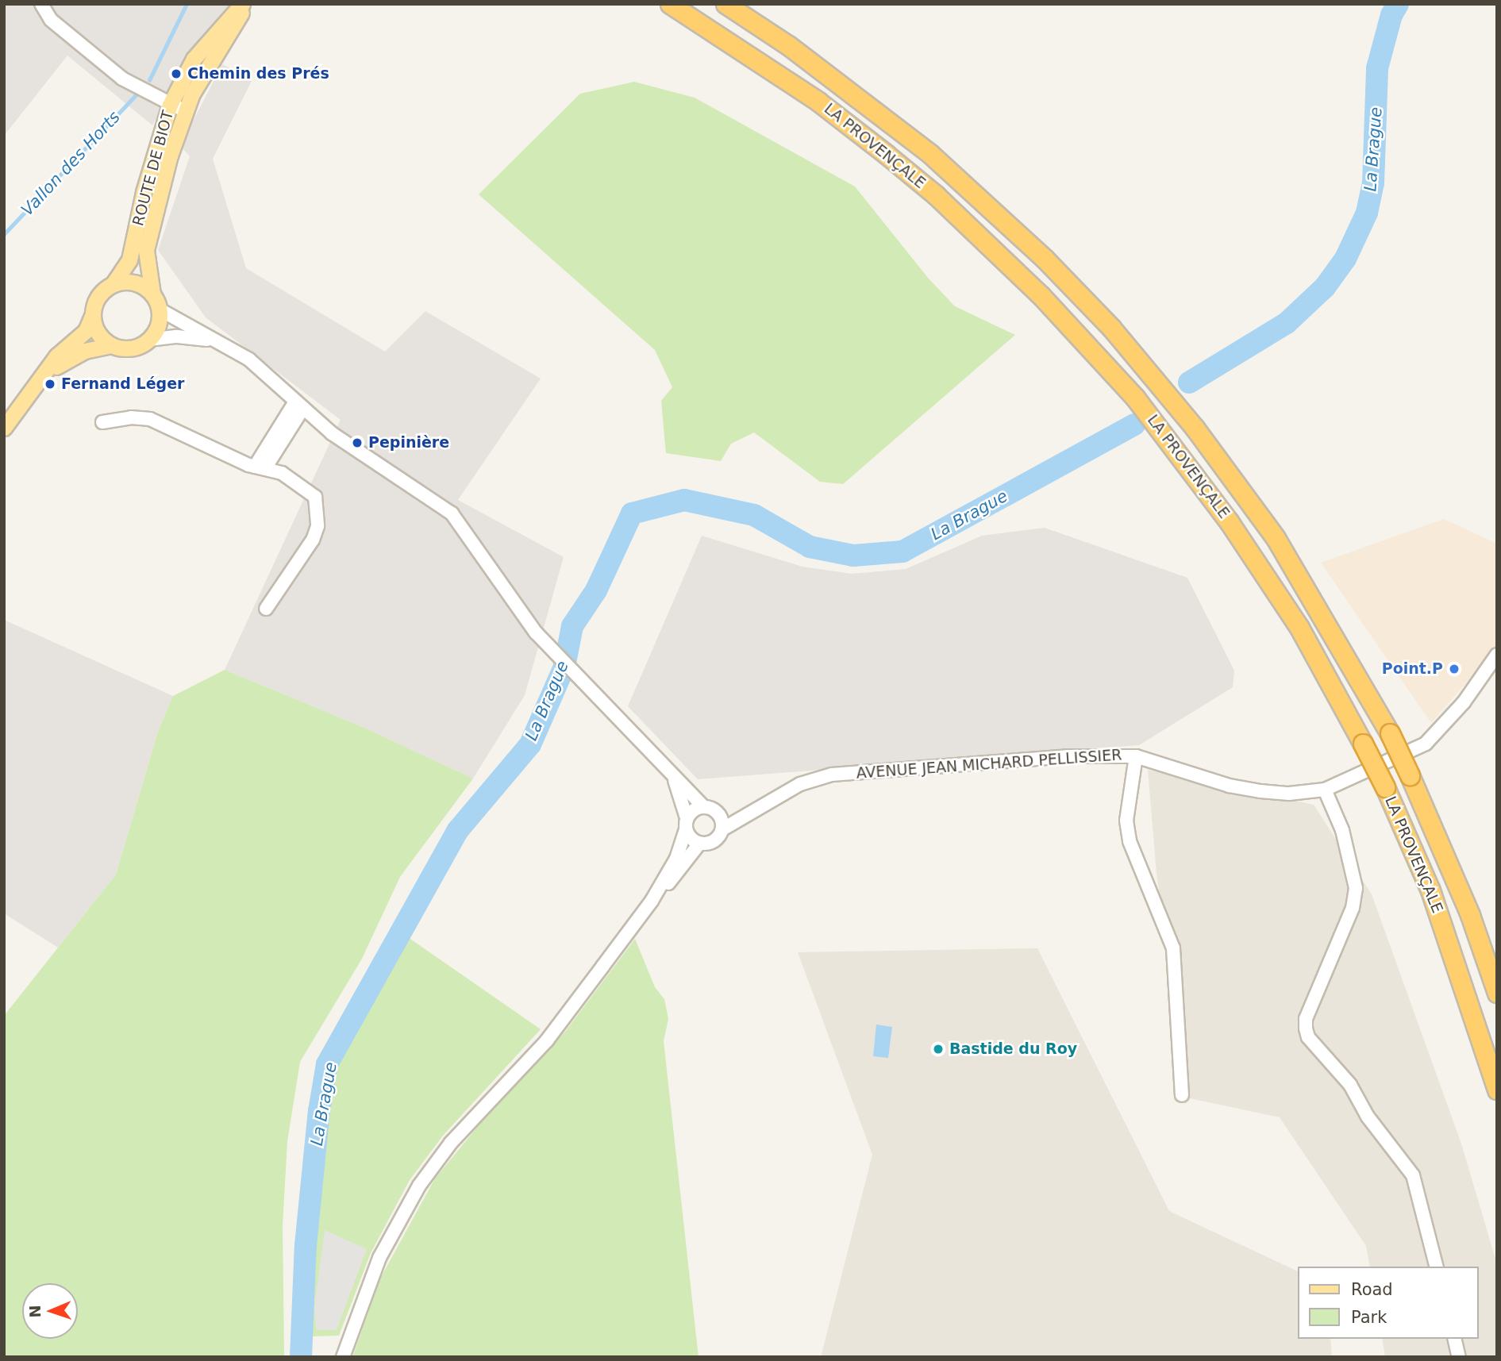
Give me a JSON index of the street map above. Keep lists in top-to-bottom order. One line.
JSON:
{"streets":{"highway":["LA PROVENÇALE"],"main road":["ROUTE DE BIOT"],"street":["AVENUE JEAN MICHARD PELLISSIER"]},"water":["La Brague","Vallon des Horts"],"places":["Chemin des Prés","Fernand Léger","Pepinière","Point.P","Bastide du Roy"],"legend":["Road","Park"],"north":"left"}
